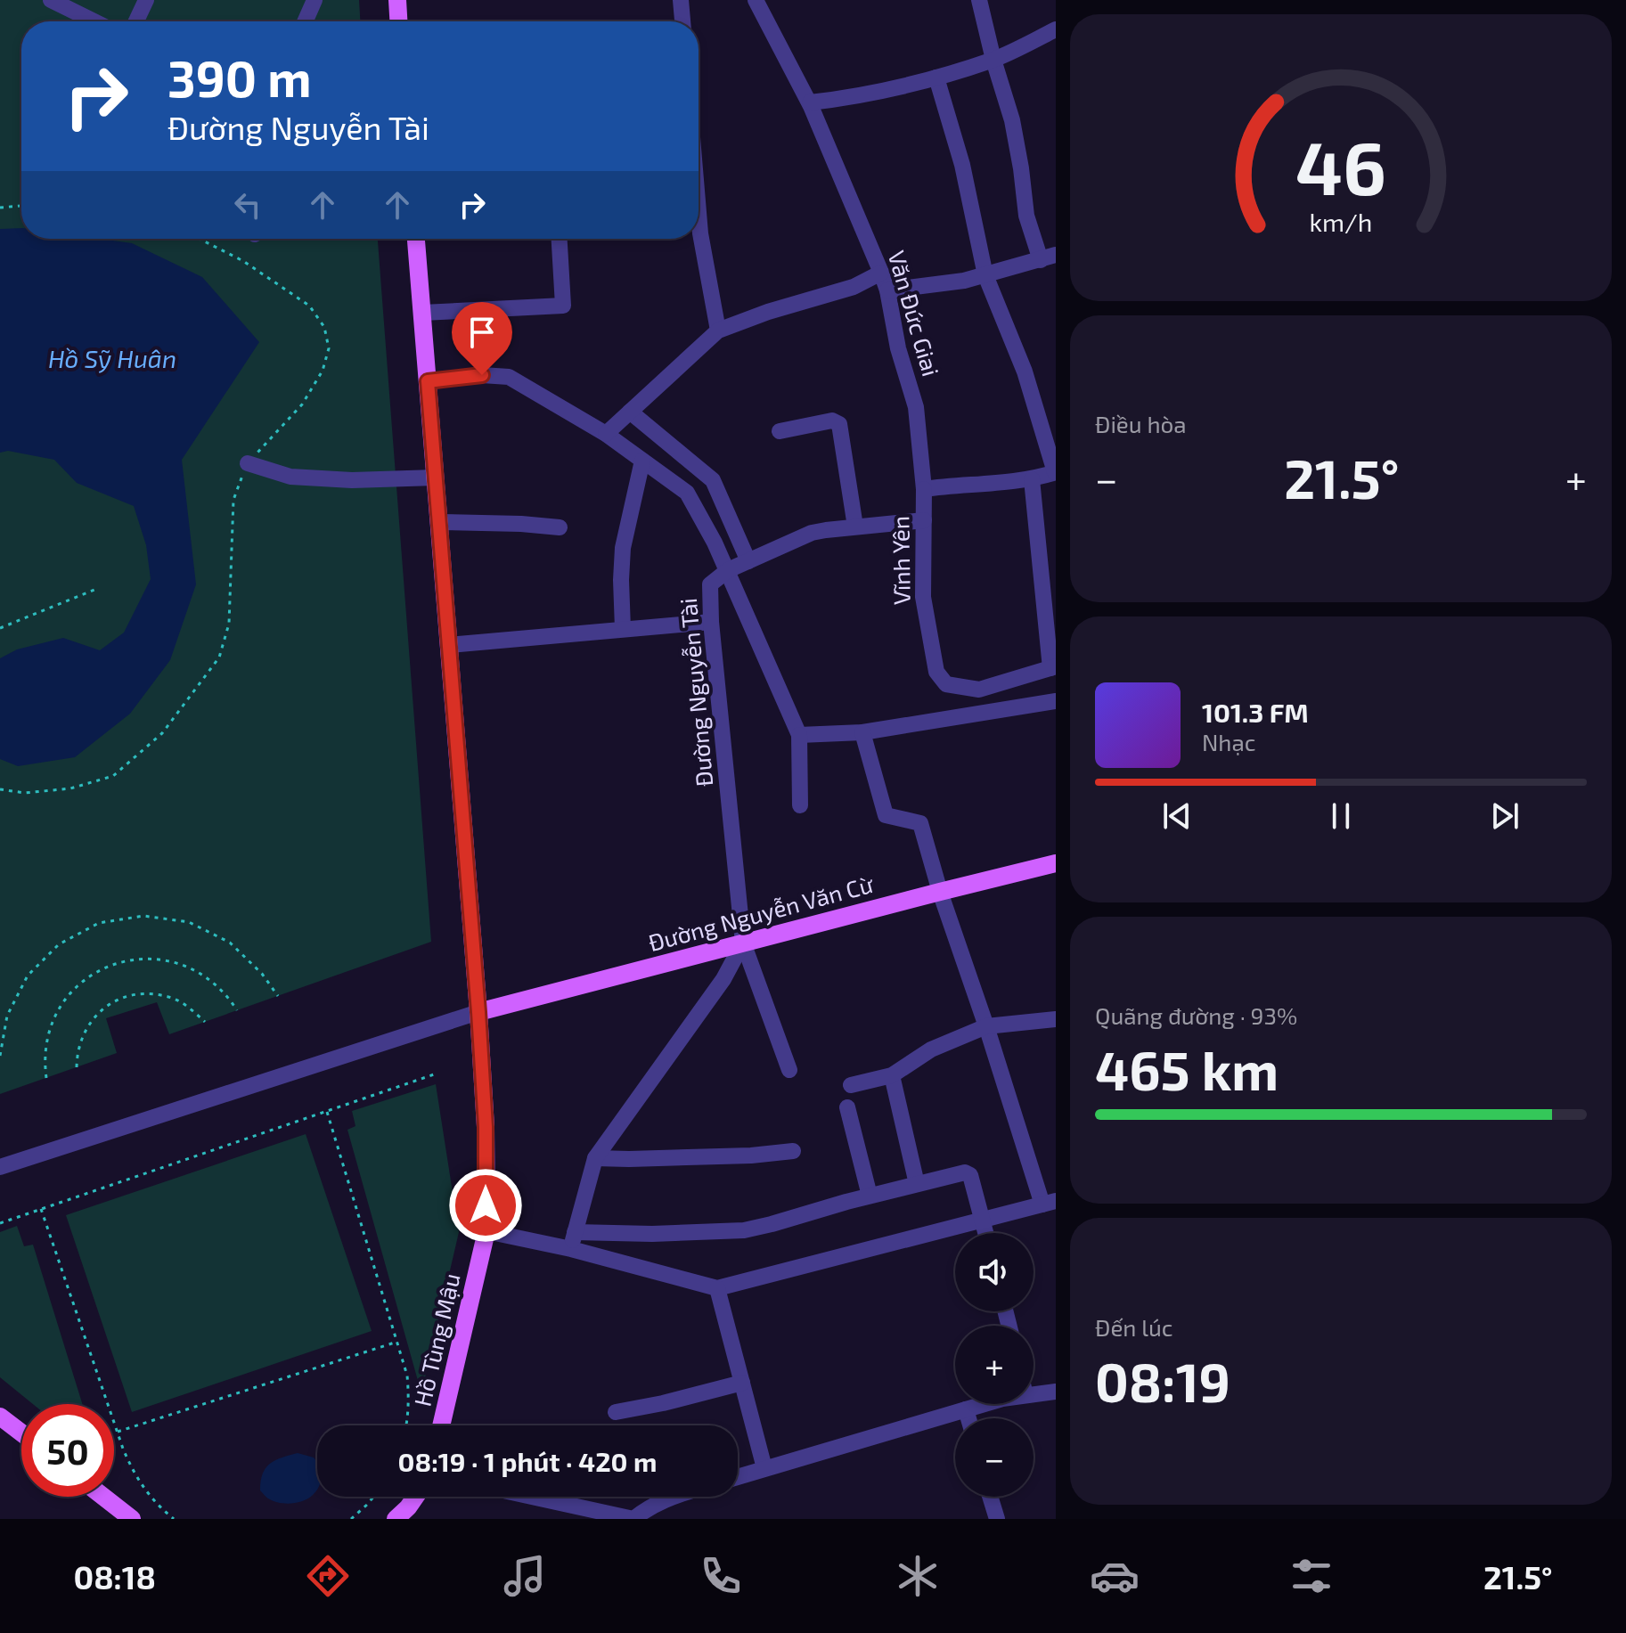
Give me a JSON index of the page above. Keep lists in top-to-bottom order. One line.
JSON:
{"streets":{"main road":["Đường Nguyễn Văn Cừ","Hồ Tùng Mậu"],"street":["Văn Đức Giai","Vĩnh Yên","Đường Nguyễn Tài"]},"crossings":[["Văn Đức Giai","Vĩnh Yên"],["Đường Nguyễn Tài","Đường Nguyễn Văn Cừ"],["Đường Nguyễn Văn Cừ","Hồ Tùng Mậu"]],"water":["Hồ Sỹ Huân"],"page":{"turn":["390 m","Đường Nguyễn Tài"],"tile":["Điều hòa",["Quãng đường · 93%","465 km"],["Đến lúc","08:19"]],"heat":["−","21.5°","+"],"song":["101.3 FM","Nhạc"],"map_buttons":["+","−"],"limit":"50","trip":"08:19 · 1 phút · 420 m","tabs":["08:18","21.5°"],"gauge":["46","km/h"]}}
